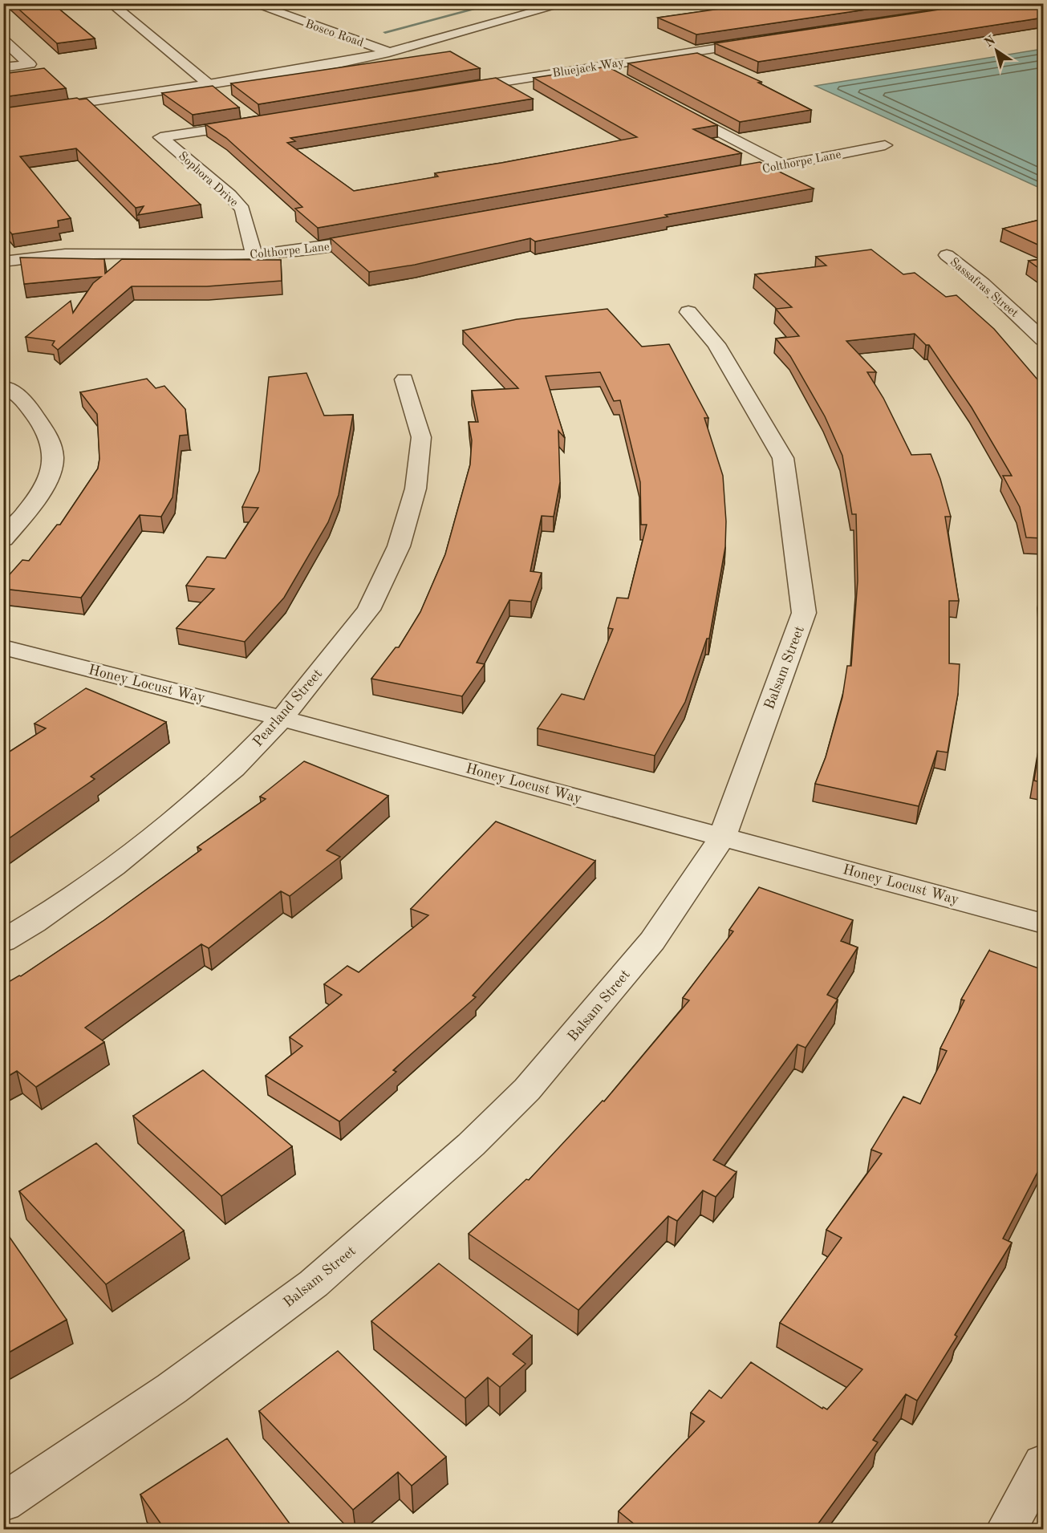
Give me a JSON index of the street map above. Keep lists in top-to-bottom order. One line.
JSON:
{"streets":{"street":["Bosco Road","Bluejack Way","Colthorpe Lane","Sophora Drive","Sassafras Street","Balsam Street","Honey Locust Way","Pearland Street"]},"crossings":[["Colthorpe Lane","Sophora Drive"],["Balsam Street","Honey Locust Way"],["Honey Locust Way","Pearland Street"]],"north":"top left"}
